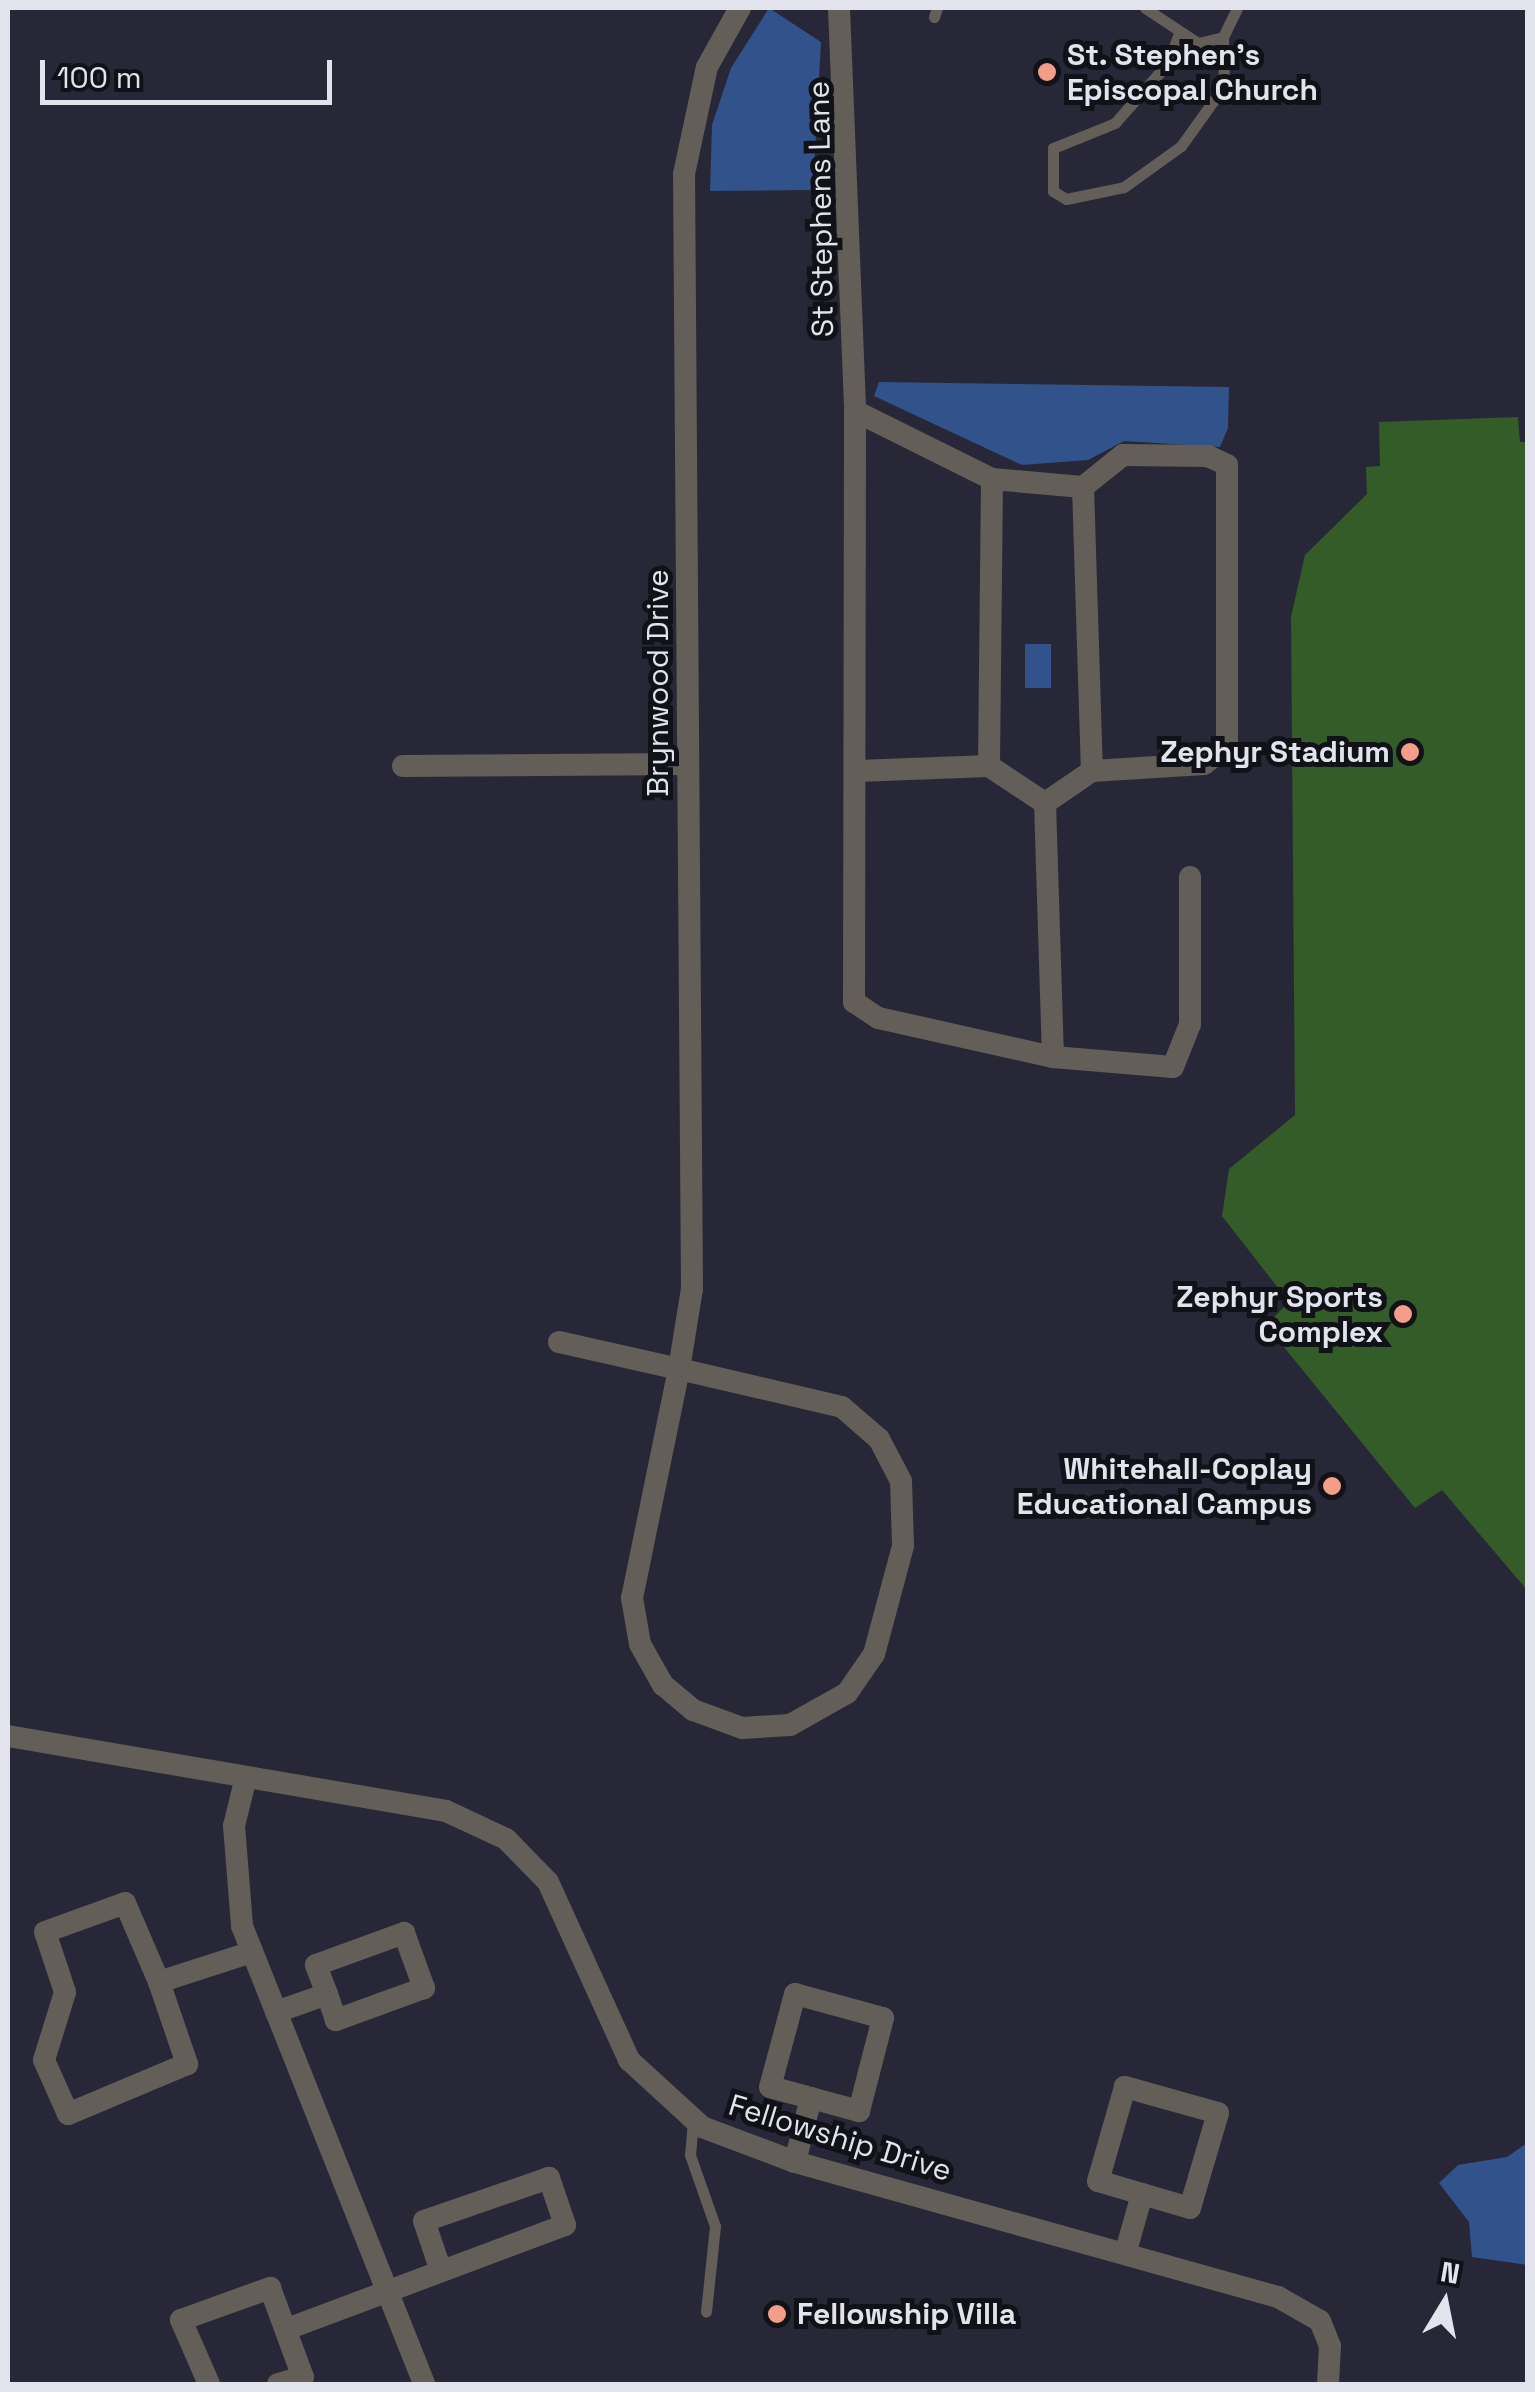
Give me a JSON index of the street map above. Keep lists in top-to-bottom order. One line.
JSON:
{"streets":{"street":["St Stephens Lane","Brynwood Drive","Fellowship Drive"]},"places":["St. Stephen's Episcopal Church","Zephyr Stadium","Zephyr Sports Complex","Whitehall-Coplay Educational Campus","Fellowship Villa"],"scale_bar":"100 m","north":"top"}
